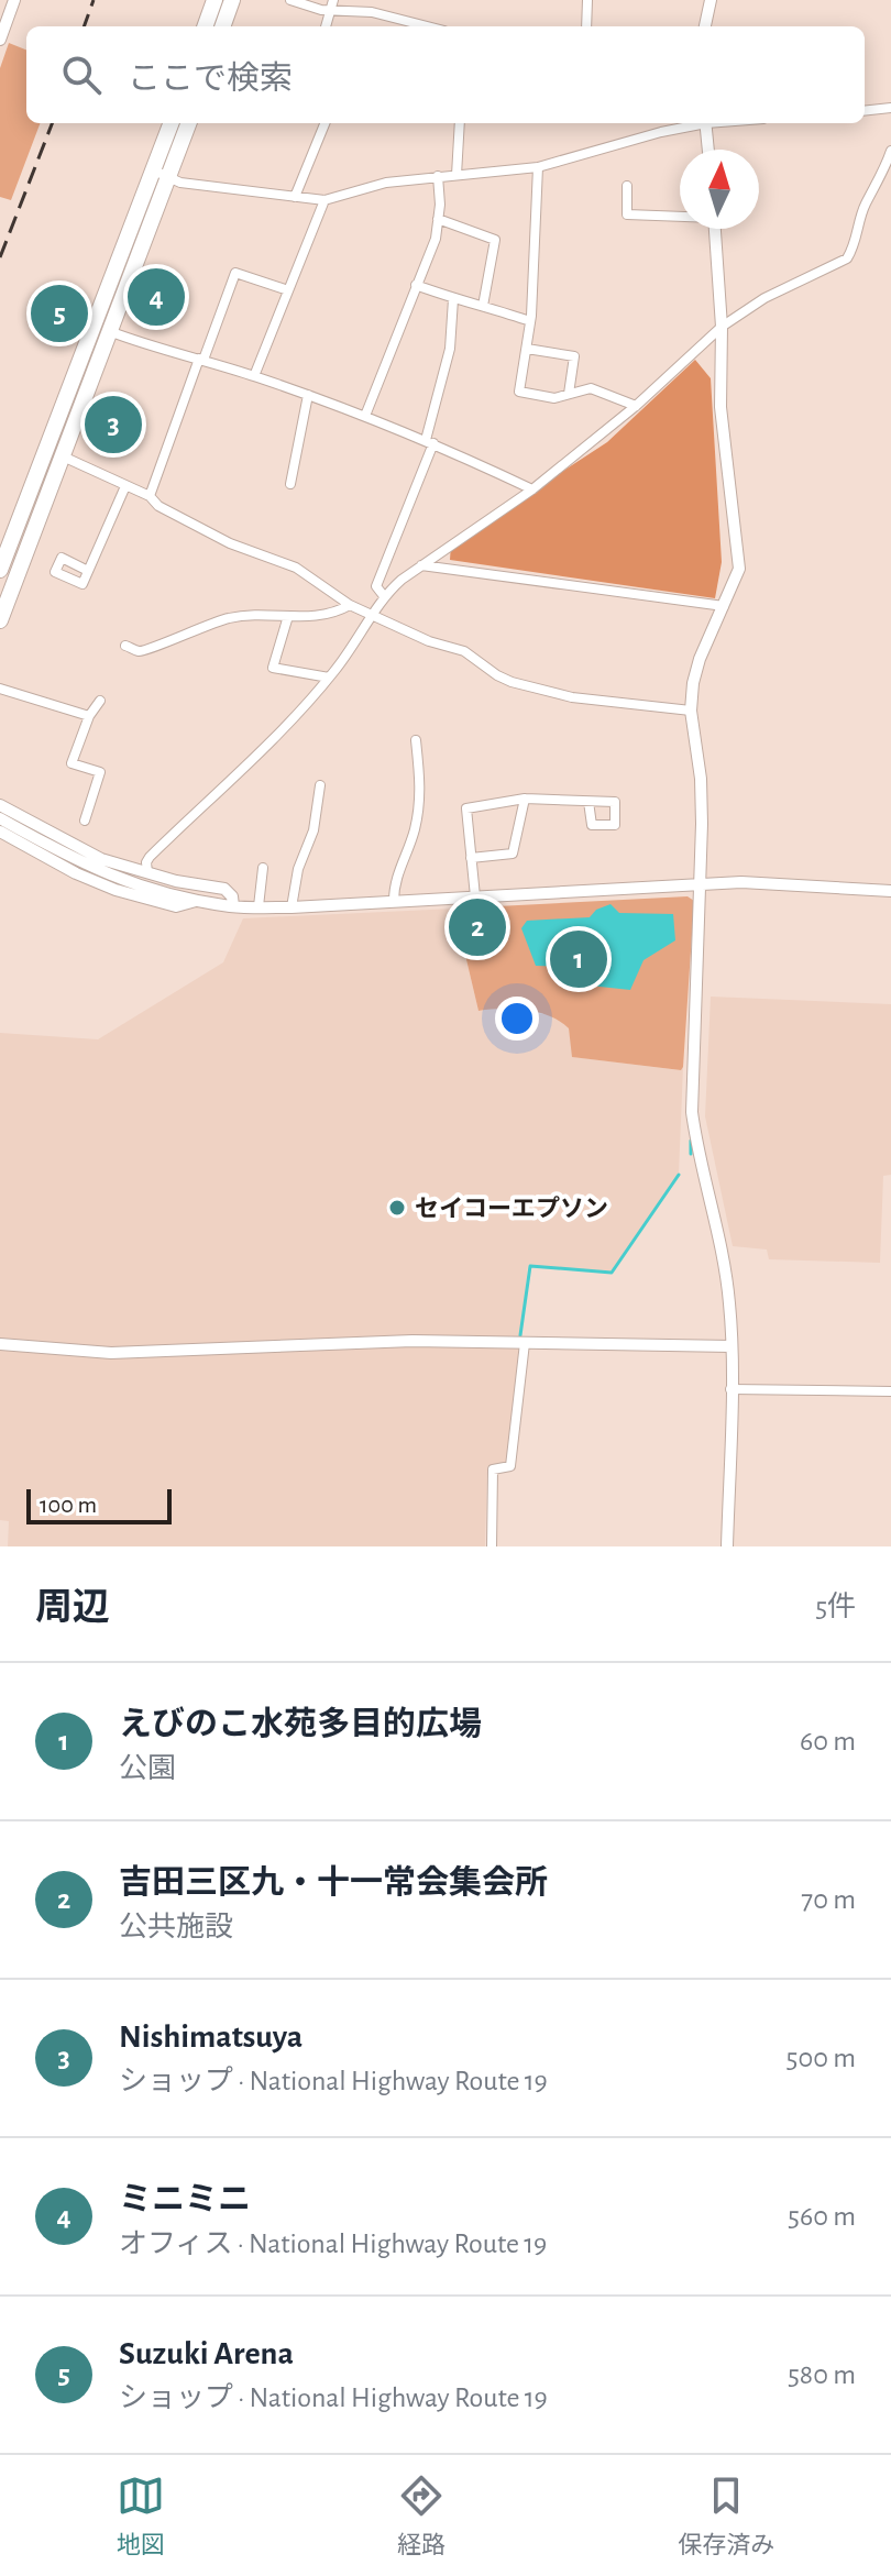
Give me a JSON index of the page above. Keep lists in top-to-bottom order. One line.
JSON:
{"places":["セイコーエプソン"],"scale_bar":"100 m","north":"top","page":{"search":"ここで検索","pins":["4","5","3","2","1"],"scale":"100 m","heading":["周辺","5件"],"list":[{"mark":"1","name":"えびのこ水苑多目的広場","note":"公園","value":"60 m"},{"mark":"2","name":"吉田三区九・十一常会集会所","note":"公共施設","value":"70 m"},{"mark":"3","name":"Nishimatsuya","note":"ショップ · National Highway Route 19","value":"500 m"},{"mark":"4","name":"ミニミニ","note":"オフィス · National Highway Route 19","value":"560 m"},{"mark":"5","name":"Suzuki Arena","note":"ショップ · National Highway Route 19","value":"580 m"}],"nav":["地図","経路","保存済み"]}}
